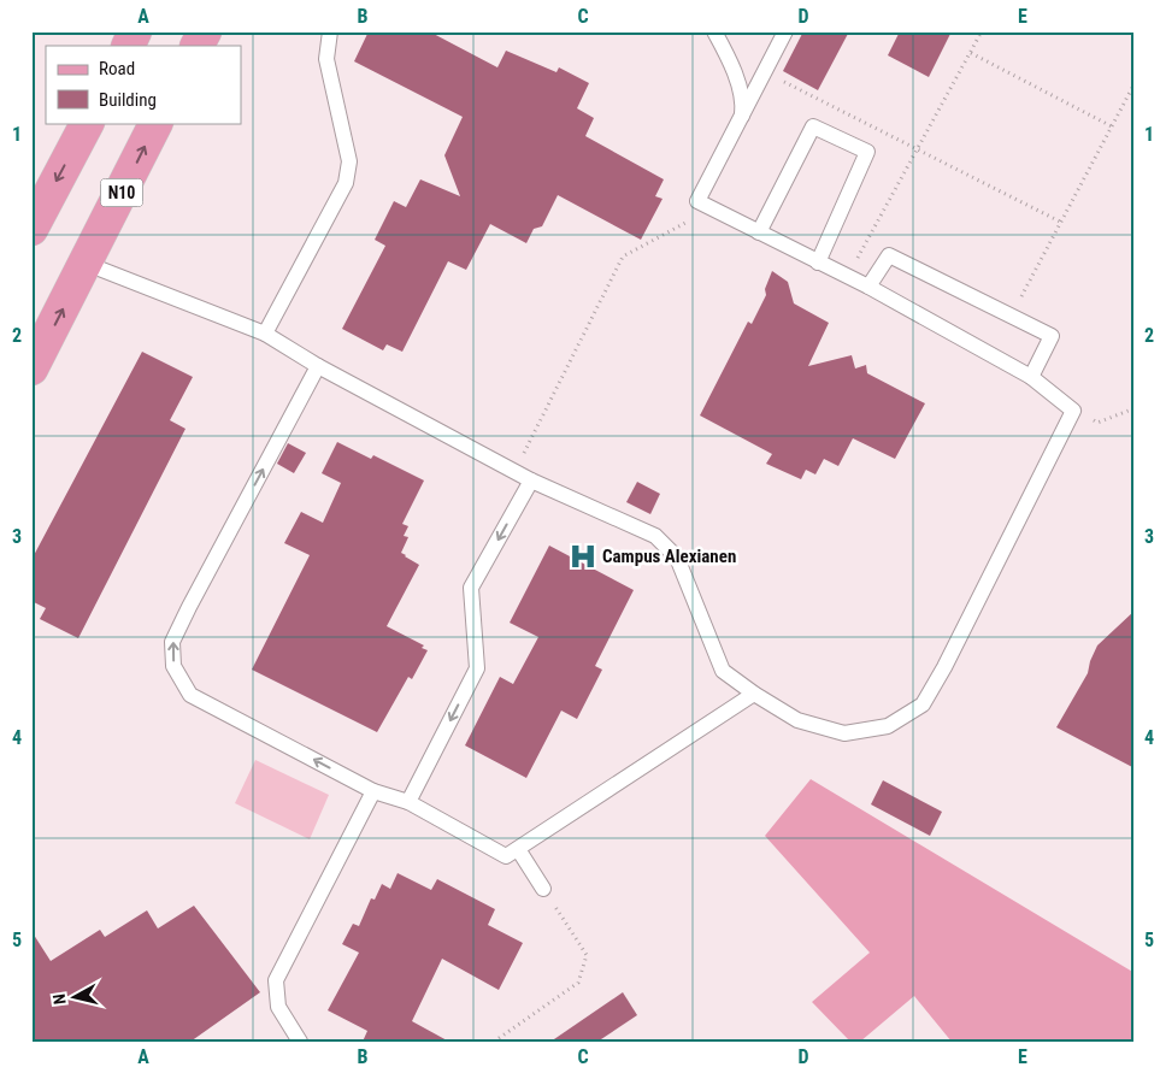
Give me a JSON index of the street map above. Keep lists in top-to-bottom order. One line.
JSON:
{"streets":{"main road":["N10"]},"places":{"hospital":["Campus Alexianen"]},"legend":["Road","Building"],"north":"left","grid":{"columns":["A","B","C","D","E"],"rows":["1","2","3","4","5"]}}
